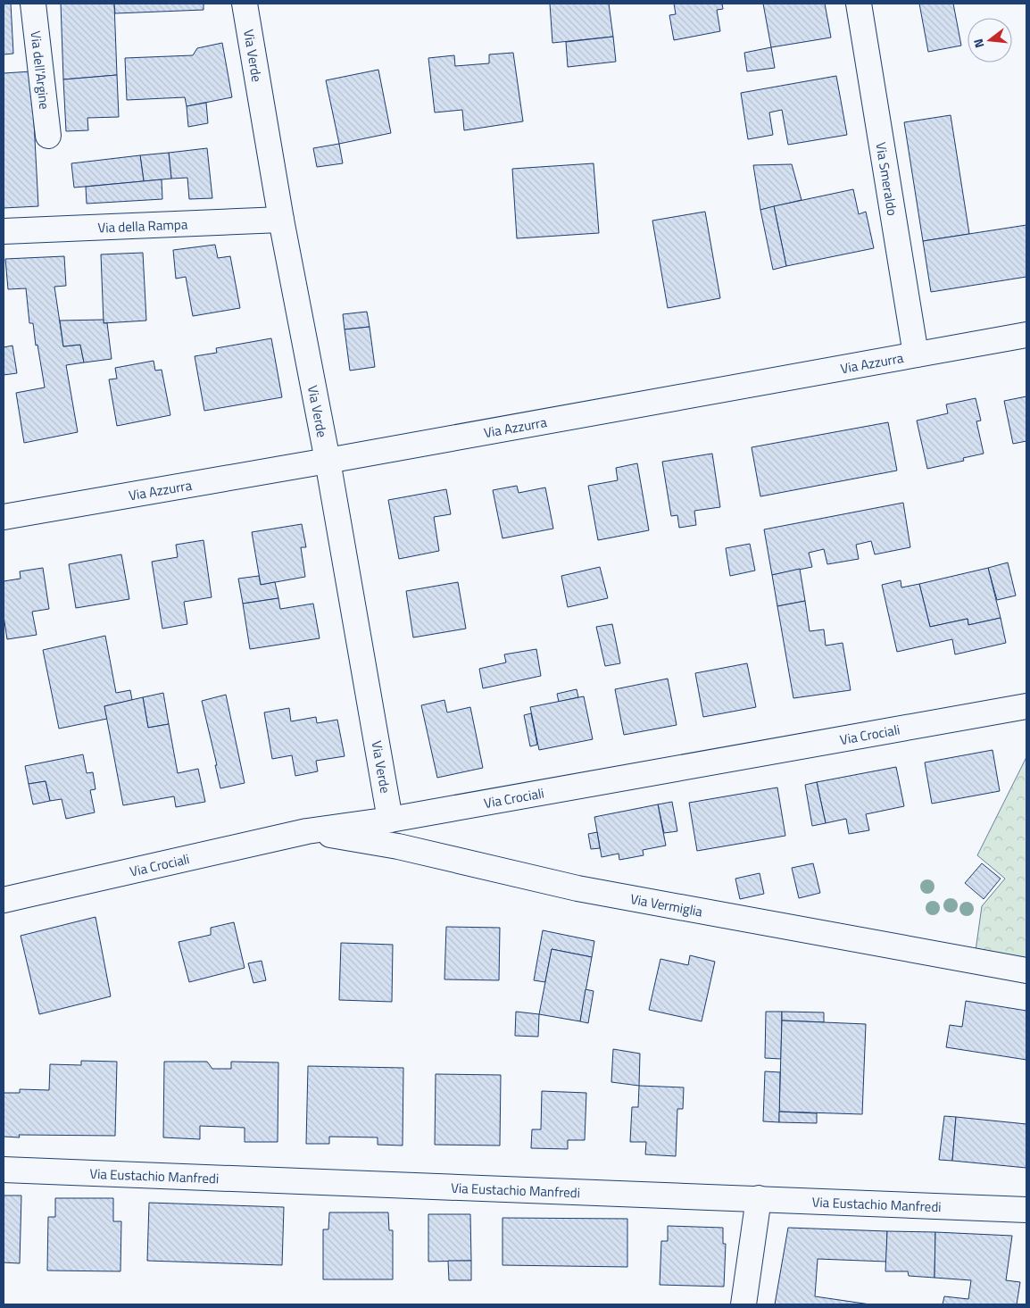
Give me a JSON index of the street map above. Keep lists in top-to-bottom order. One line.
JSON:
{"streets":{"street":["Via Verde","Via dell'Argine","Via Smeraldo","Via della Rampa","Via Azzurra","Via Crociali","Via Vermiglia","Via Eustachio Manfredi"]},"crossings":[["Via Verde","Via della Rampa"],["Via Verde","Via Azzurra"],["Via Verde","Via Crociali"],["Via Smeraldo","Via Azzurra"],["Via Crociali","Via Vermiglia"]],"north":"left"}
